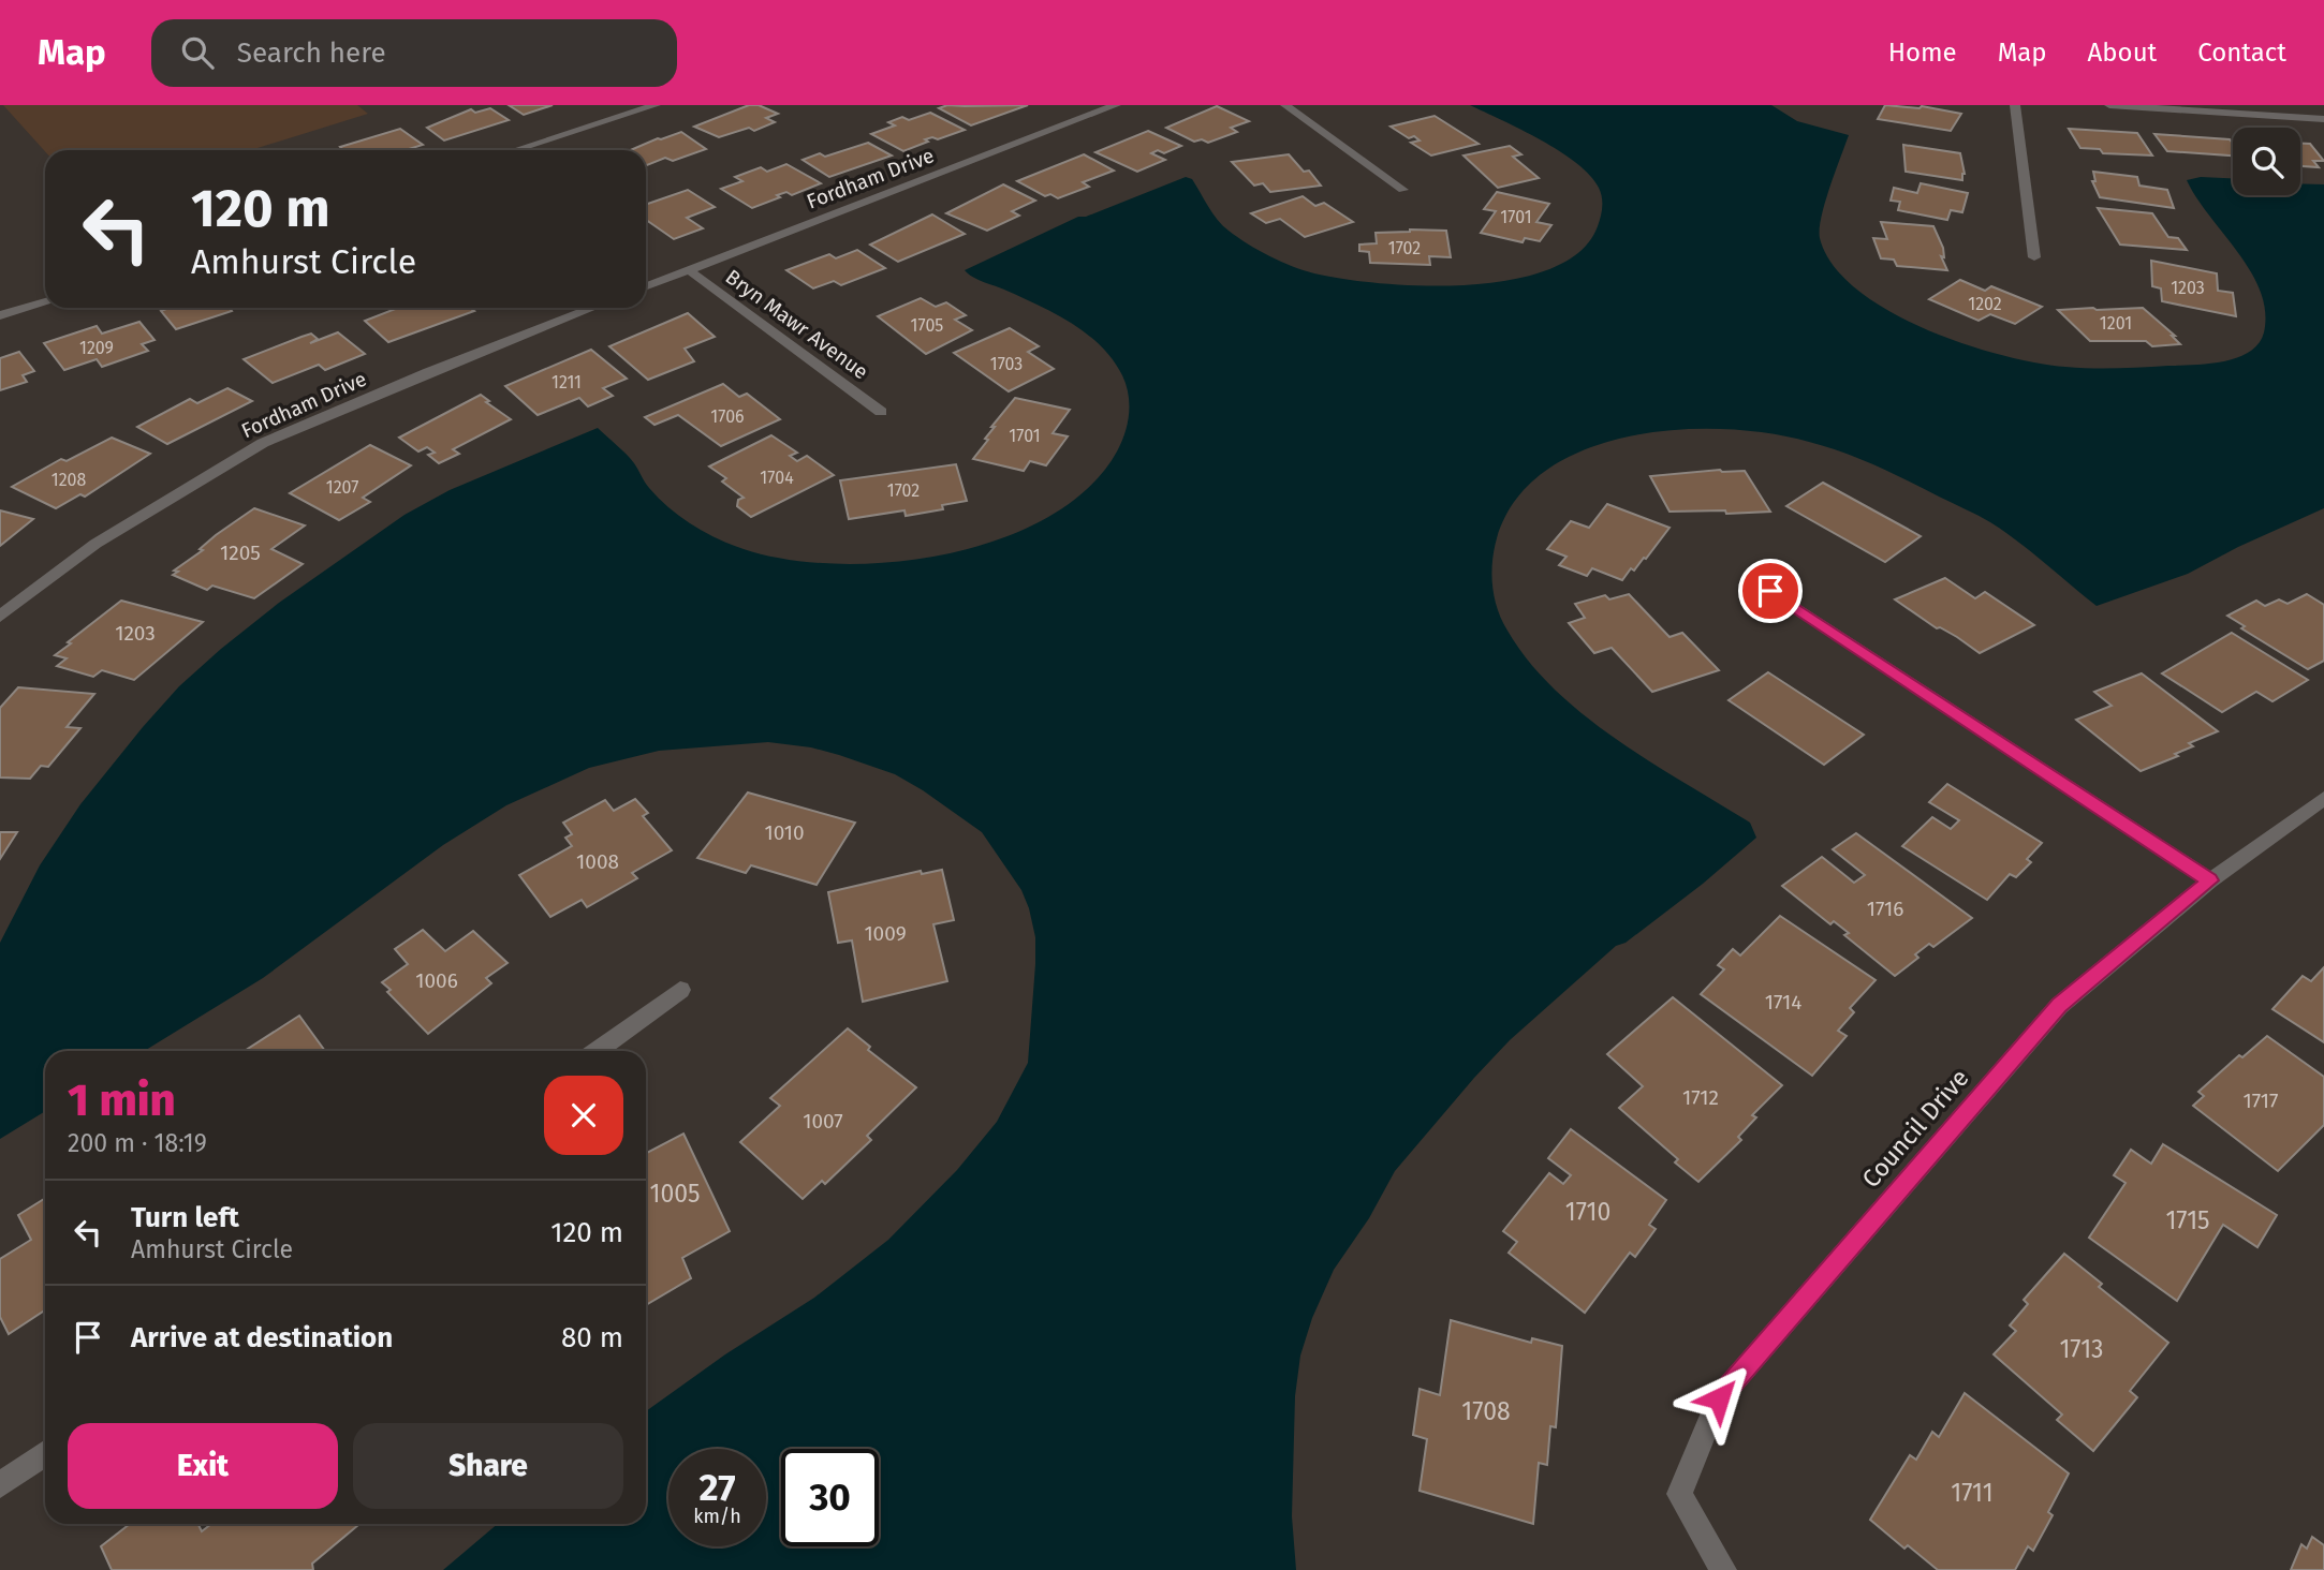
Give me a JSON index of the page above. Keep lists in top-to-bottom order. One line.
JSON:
{"streets":{"street":["Fordham Drive","Bryn Mawr Avenue","Council Drive"]},"crossings":[["Fordham Drive","Bryn Mawr Avenue"]],"house_numbers":["1701","1702","1203","1202","1201","1705","1209","1703","1211","1706","1701","1704","1208","1207","1702","1205","1203","1010","1008","1716","1009","1006","1714","1712","1717","1007","1005","1710","1715","1713","1708","1711"],"page":{"header":"Map","search":"Search here","nav":["Home","Map","About","Contact"],"turn":["120 m","Amhurst Circle"],"heading":["1 min","200 m · 18:19"],"list":[{"name":"Turn left","note":"Amhurst Circle","value":"120 m"},{"name":"Arrive at destination","value":"80 m"}],"buttons":["Exit","Share"],"speed":"27 km/h","limit":"30"}}
